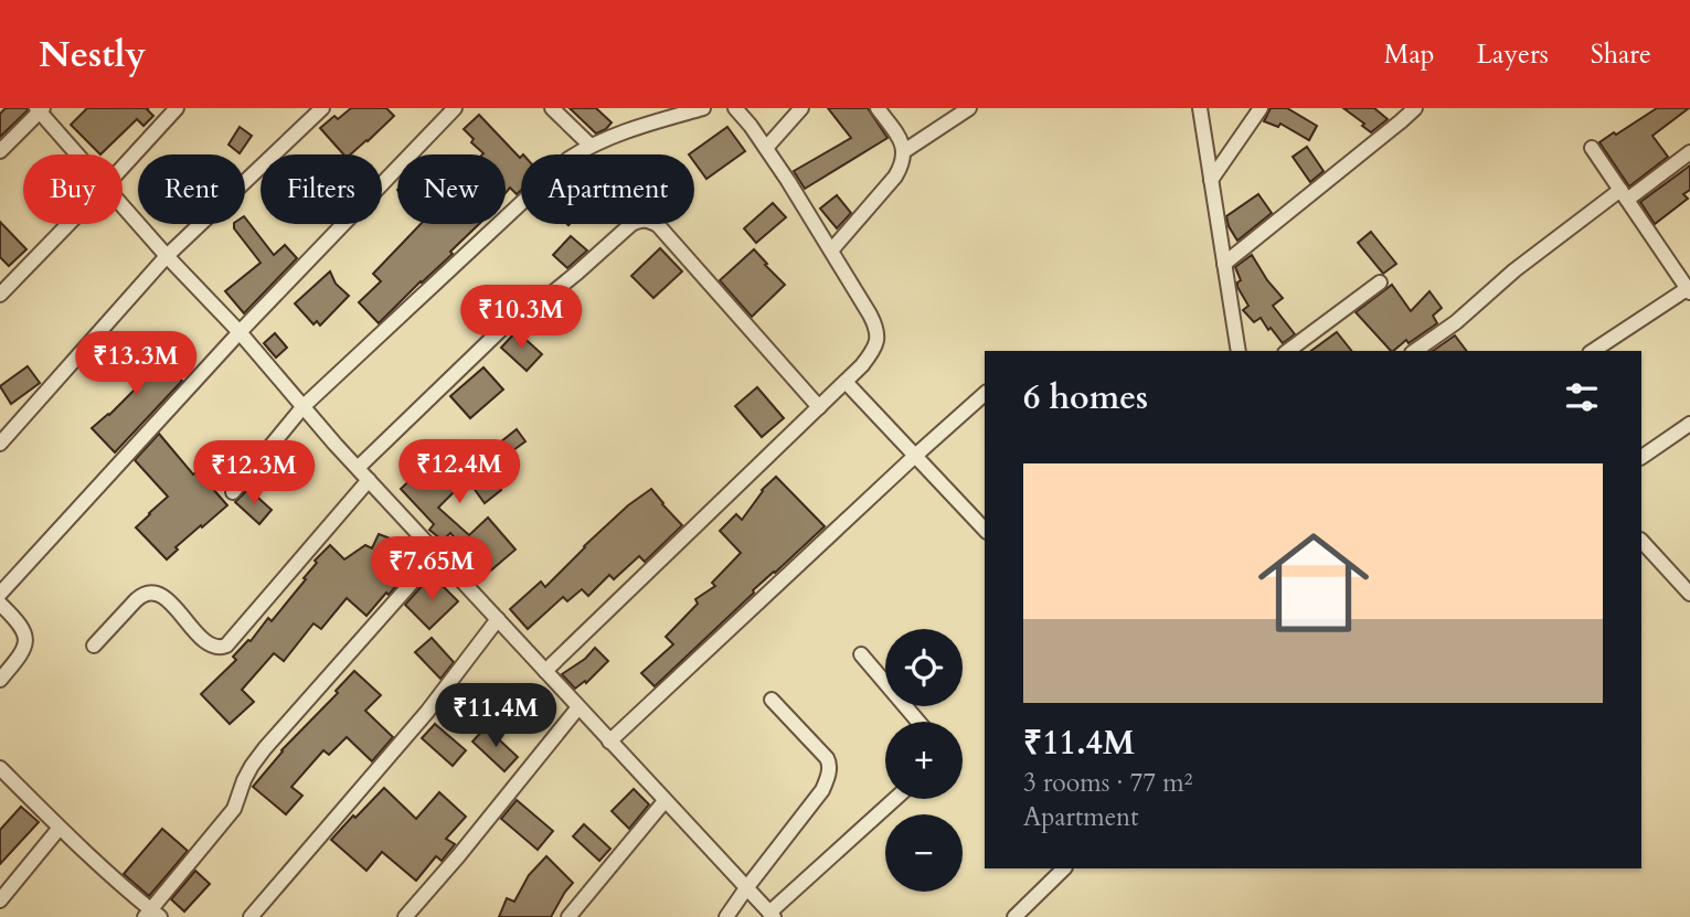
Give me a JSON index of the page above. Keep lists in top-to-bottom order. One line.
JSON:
{"page":{"header":"Nestly","nav":["Map","Layers","Share"],"chip":["Buy","Rent","Filters","New","Apartment"],"price":["₹10.3M","₹13.3M","₹12.4M","₹12.3M","₹7.65M","₹11.4M"],"heading":"6 homes","list":[{"name":"₹11.4M","note":"3 rooms · 77 m² · Apartment"}],"map_buttons":["+","−"]}}
